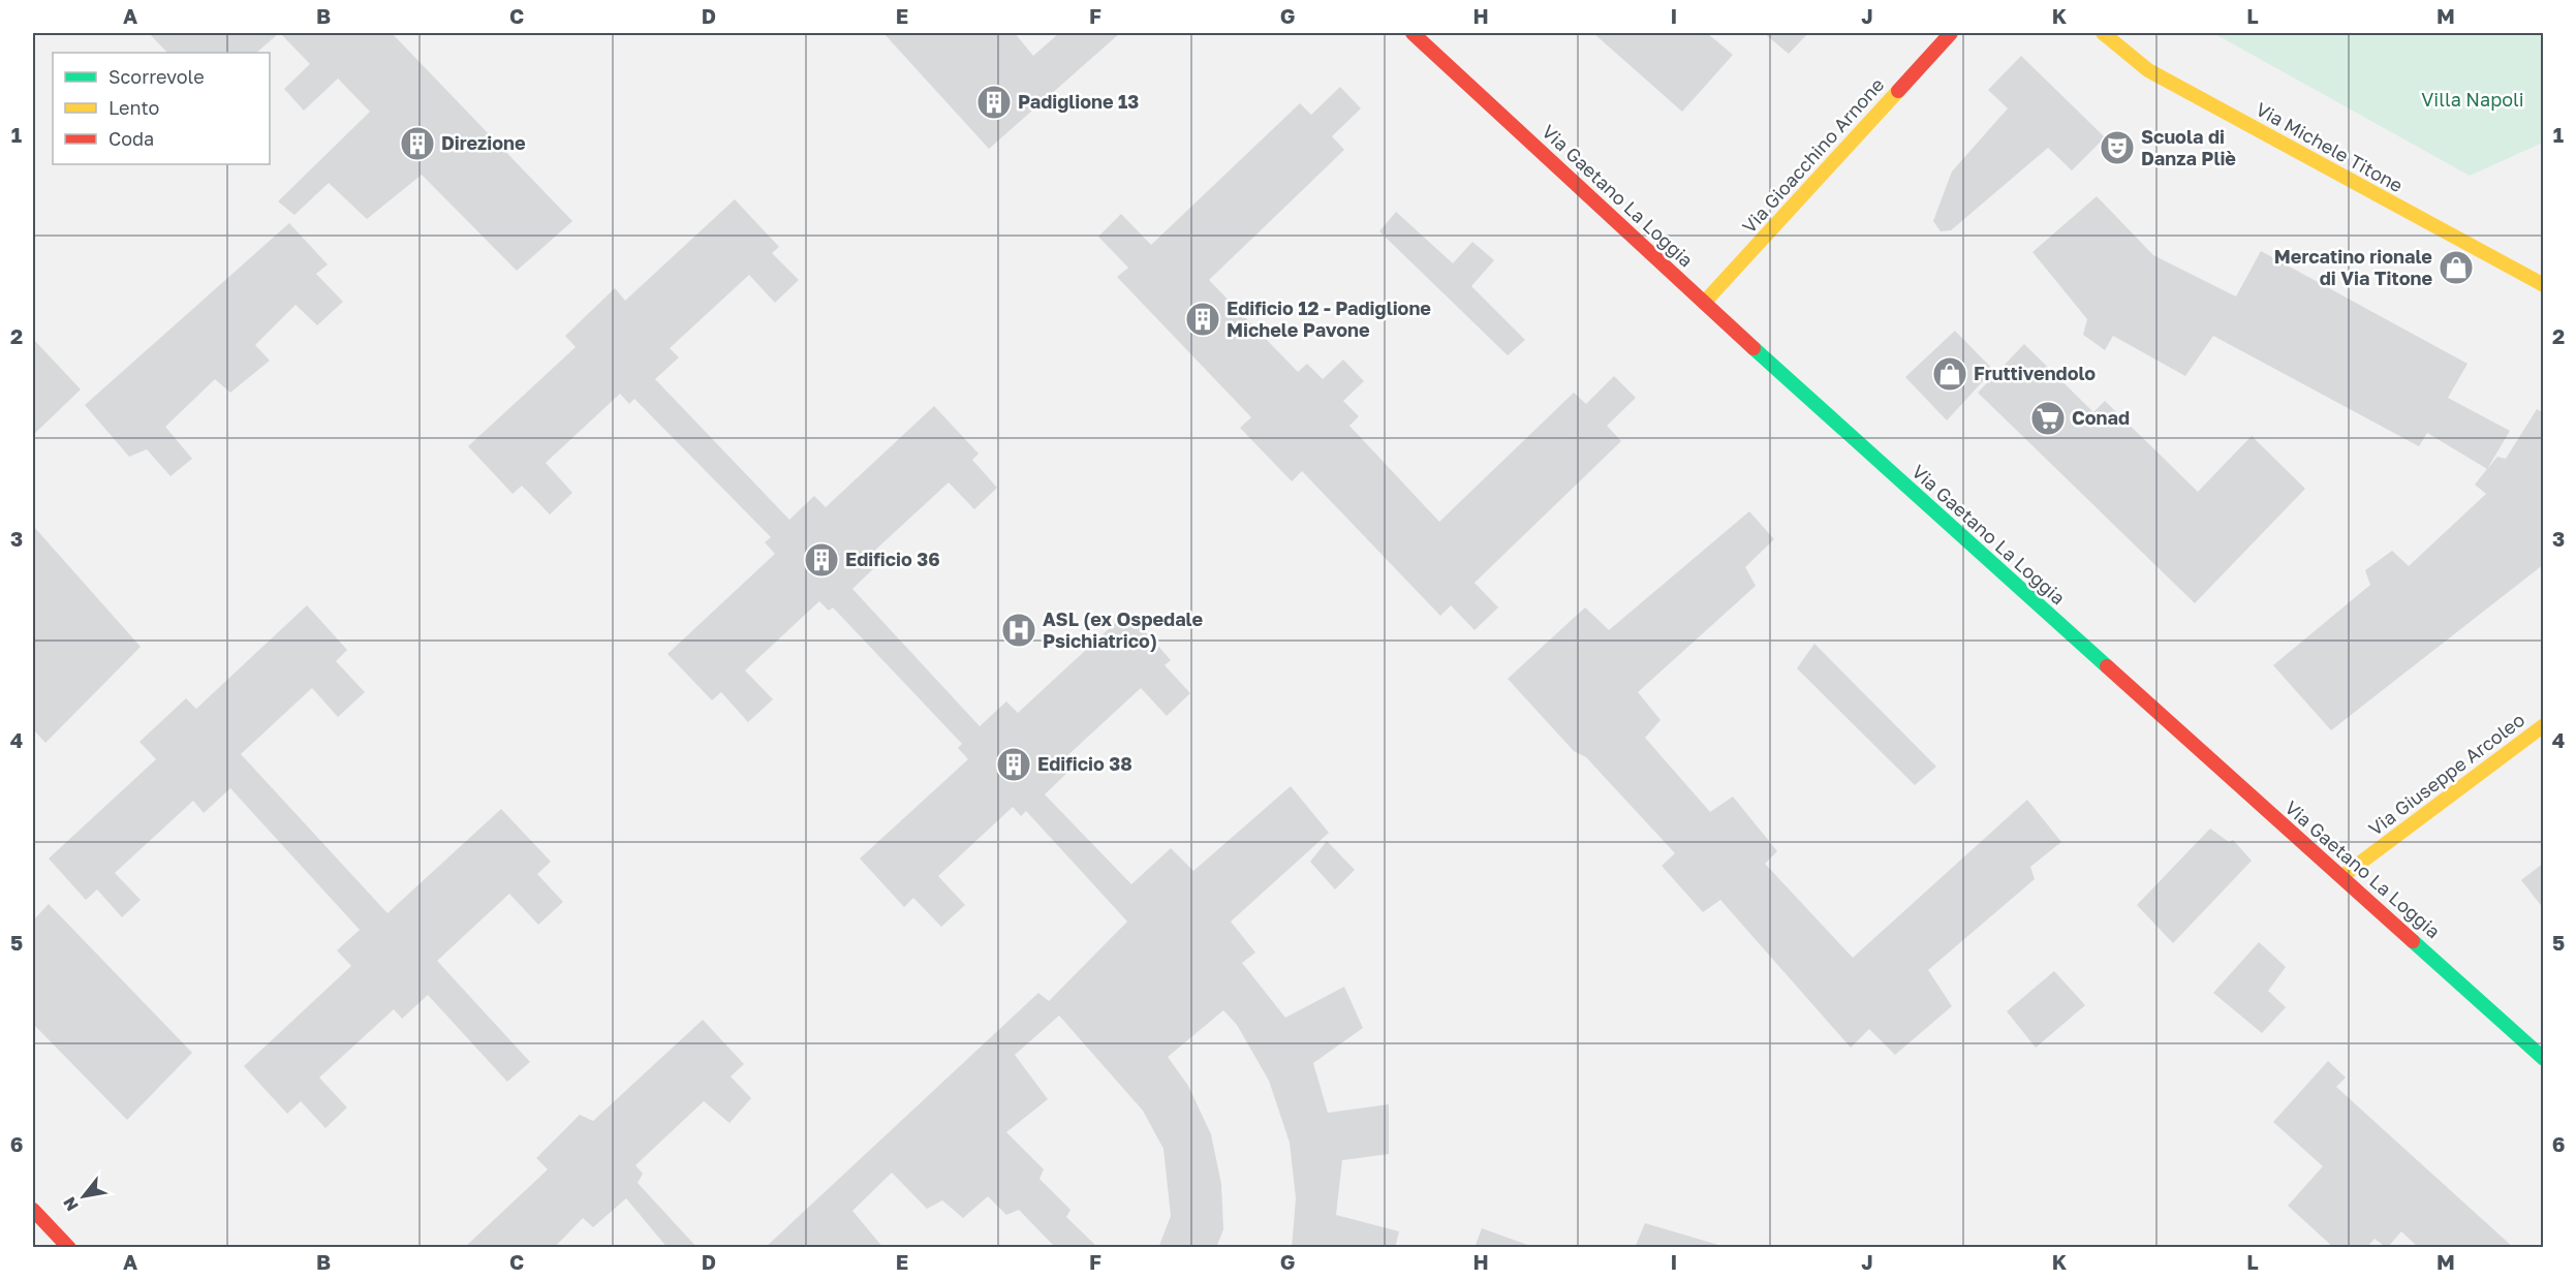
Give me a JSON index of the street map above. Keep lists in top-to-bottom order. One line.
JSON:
{"streets":{"street":["Via Michele Titone","Via Gioacchino Arnone","Via Gaetano La Loggia","Via Giuseppe Arcoleo"]},"crossings":[["Via Gioacchino Arnone","Via Gaetano La Loggia"],["Via Gaetano La Loggia","Via Giuseppe Arcoleo"]],"parks":["Villa Napoli"],"places":{"building":["Padiglione 13","Direzione","Edificio 12 - Padiglione Michele Pavone","Edificio 36","Edificio 38"],"theatre":["Scuola di Danza Pliè"],"shop":["Mercatino rionale di Via Titone","Fruttivendolo"],"supermarket":["Conad"],"hospital":["ASL (ex Ospedale Psichiatrico)"]},"legend":["Scorrevole","Lento","Coda"],"north":"bottom left","grid":{"columns":["A","B","C","D","E","F","G","H","I","J","K","L","M"],"rows":["1","2","3","4","5","6"]}}
